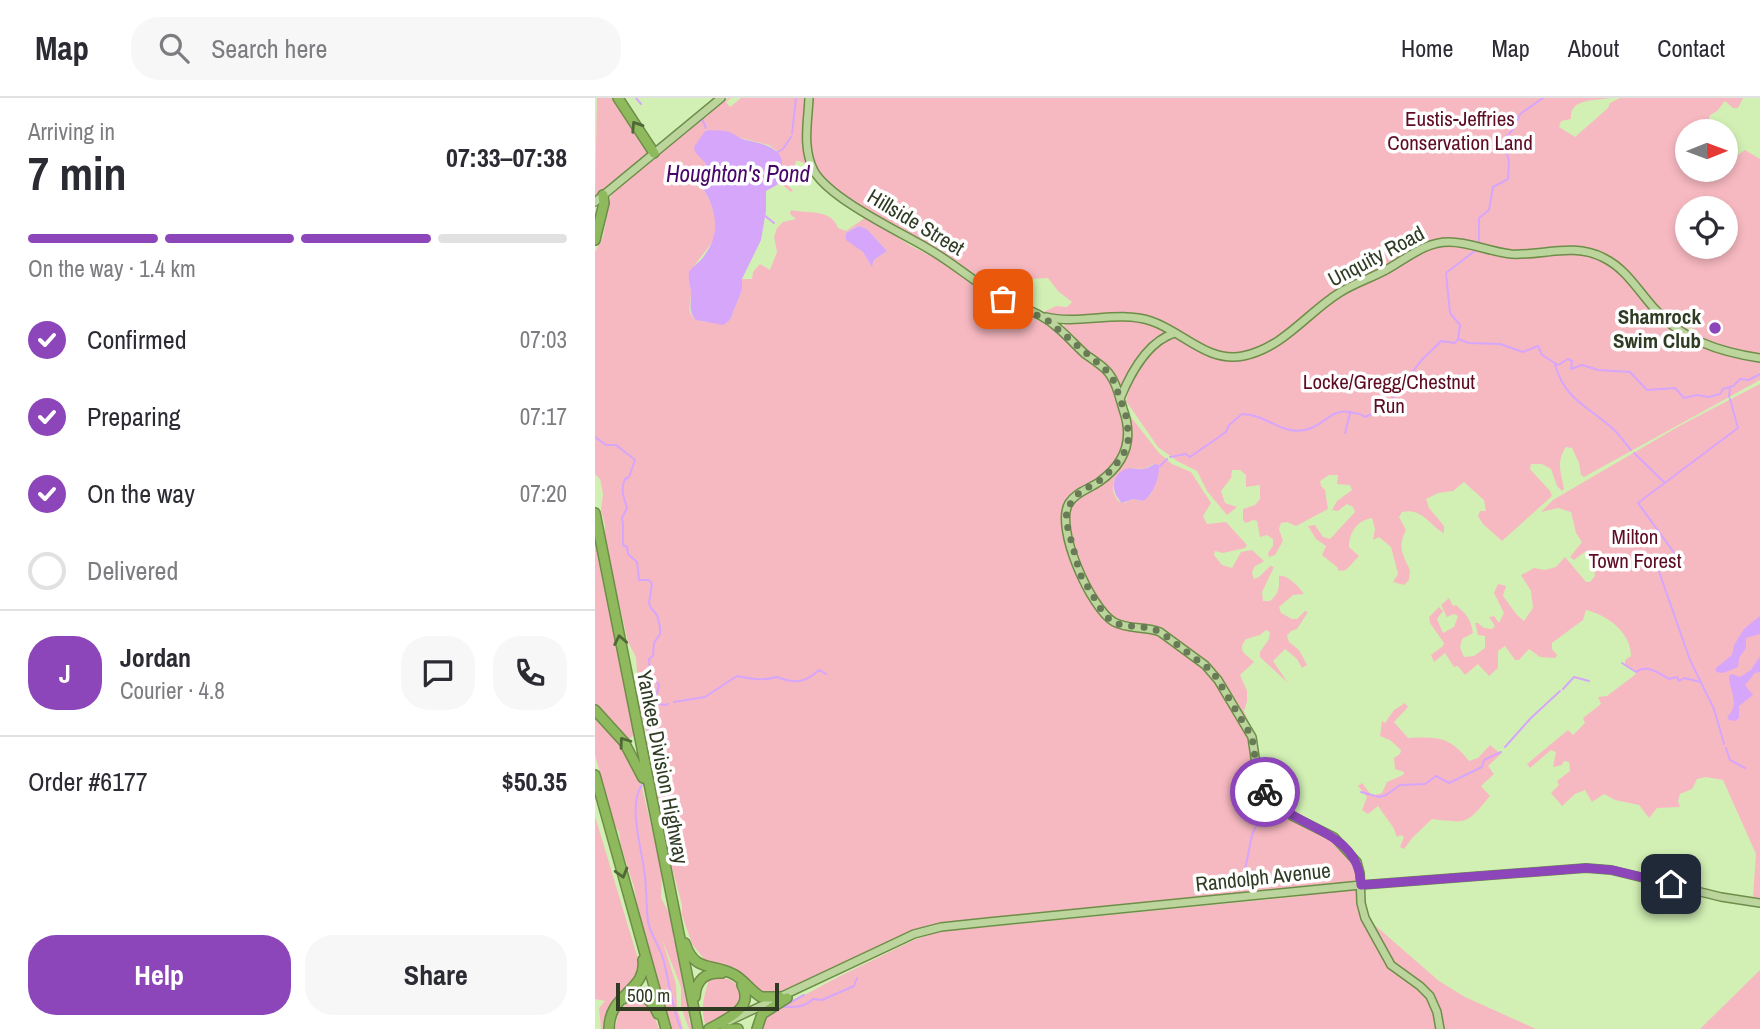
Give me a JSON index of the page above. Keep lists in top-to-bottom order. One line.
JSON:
{"streets":{"highway":["Yankee Division Highway"],"main road":["Hillside Street","Unquity Road","Randolph Avenue"]},"crossings":[["Hillside Street","Unquity Road"],["Hillside Street","Randolph Avenue"]],"water":["Houghton's Pond"],"parks":["Eustis-Jeffries Conservation Land","Locke/Gregg/Chestnut Run","Milton Town Forest"],"places":["Shamrock Swim Club"],"scale_bar":"500 m","north":"right","page":{"header":"Map","search":"Search here","nav":["Home","Map","About","Contact"],"heading":["7 min","Arriving in","07:33–07:38"],"panel":["Jordan","Courier · 4.8","Order #6177","$50.35"],"bar":"On the way · 1.4 km","list":[["Confirmed","07:03"],["Preparing","07:17"],["On the way","07:20"],"Delivered"],"round":"J","buttons":["Help","Share"],"scale":"500 m"}}
